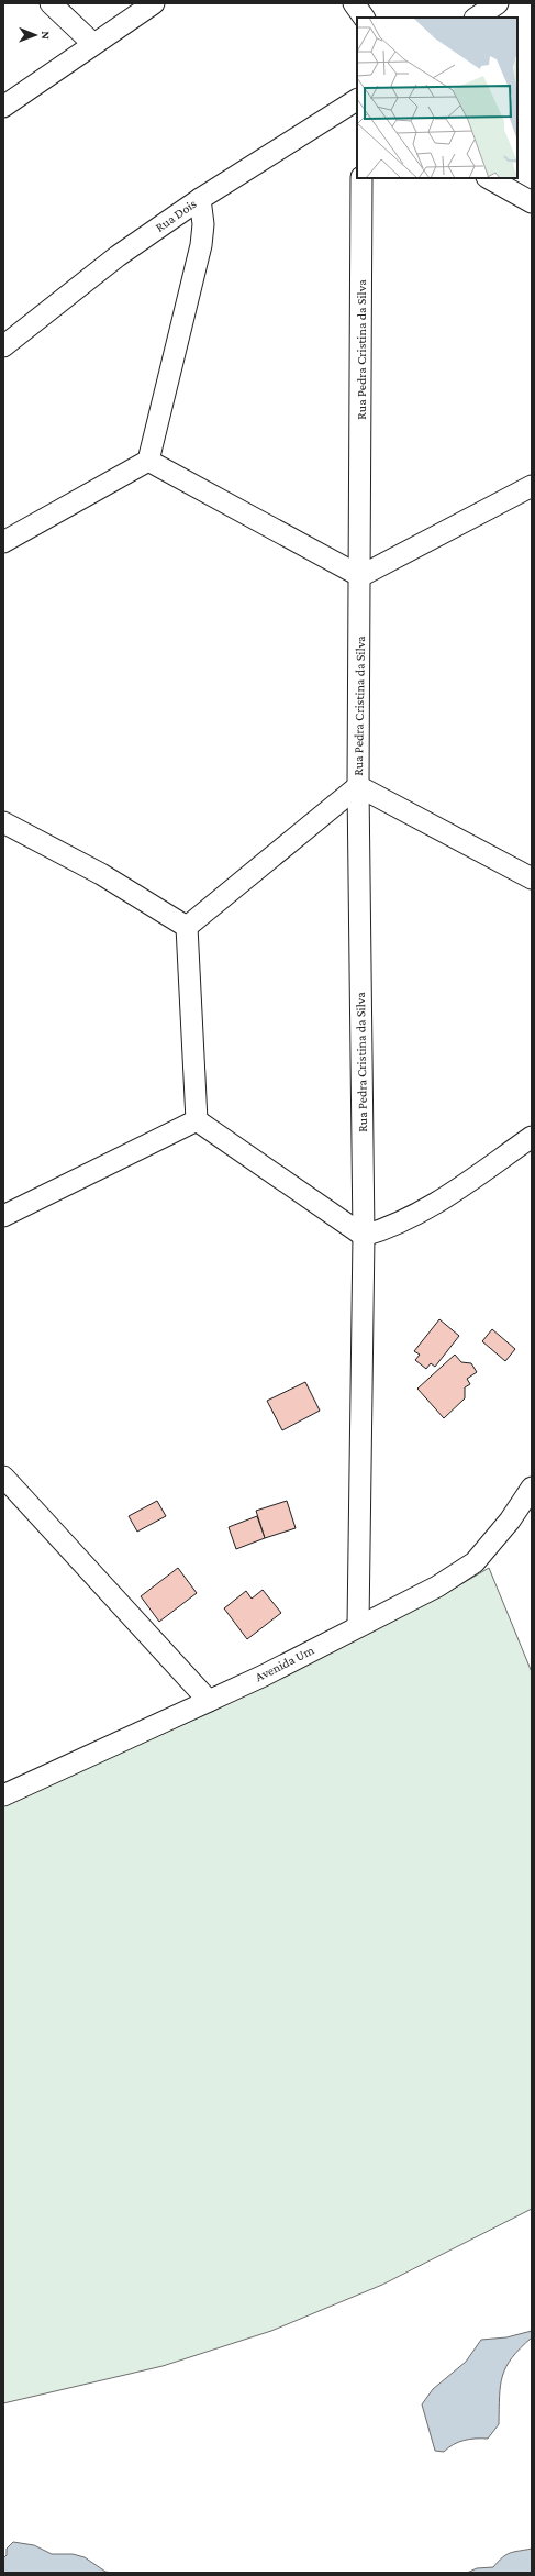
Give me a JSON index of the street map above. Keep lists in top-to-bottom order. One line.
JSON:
{"streets":{"street":["Rua Dois","Rua Pedra Cristina da Silva","Avenida Um"]},"crossings":[["Rua Pedra Cristina da Silva","Avenida Um"]],"north":"right"}
